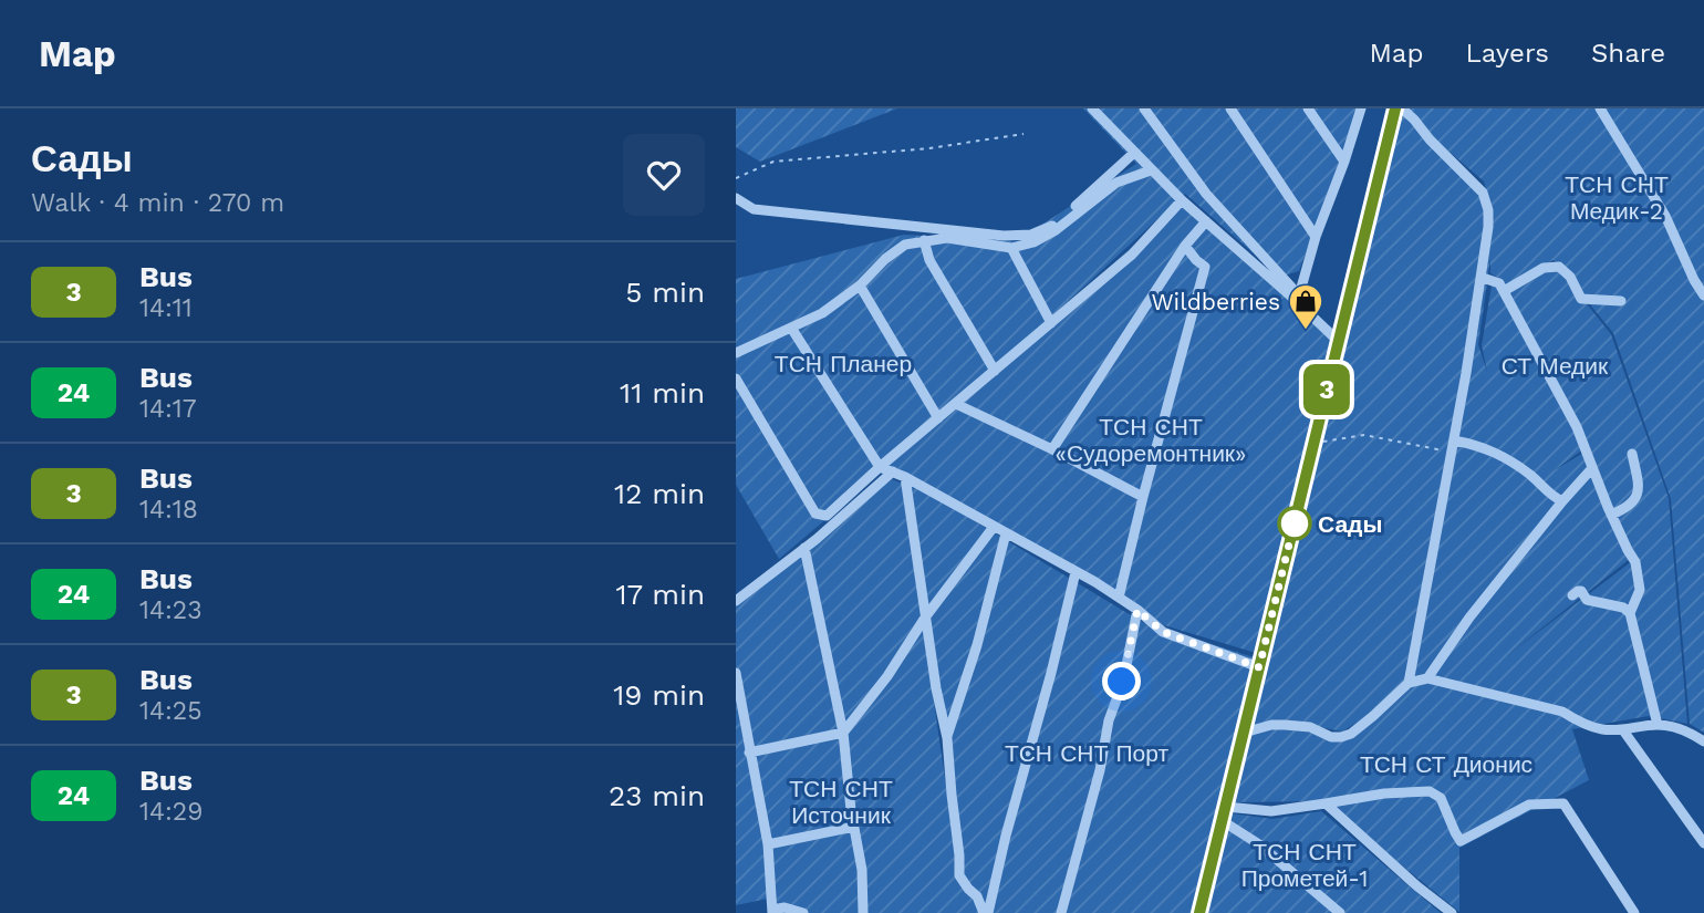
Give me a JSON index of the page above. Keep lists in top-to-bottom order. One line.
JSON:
{"parks":["ТСН СНТ Медик-2","ТСН Планер","СТ Медик","ТСН СНТ «Судоремонтник»","ТСН СНТ Порт","ТСН СТ Дионис","ТСН СНТ Источник","ТСН СНТ Прометей-1"],"places":{"shop":["Wildberries"],"other":["Сады"]},"lines":["bus line 3"],"page":{"header":"Map","nav":["Map","Layers","Share"],"heading":["Сады","Walk · 4 min · 270 m"],"on_map":"3","list":[{"mark":"3","name":"Bus","note":"14:11","value":"5 min"},{"mark":"24","name":"Bus","note":"14:17","value":"11 min"},{"mark":"3","name":"Bus","note":"14:18","value":"12 min"},{"mark":"24","name":"Bus","note":"14:23","value":"17 min"},{"mark":"3","name":"Bus","note":"14:25","value":"19 min"},{"mark":"24","name":"Bus","note":"14:29","value":"23 min"}]}}
